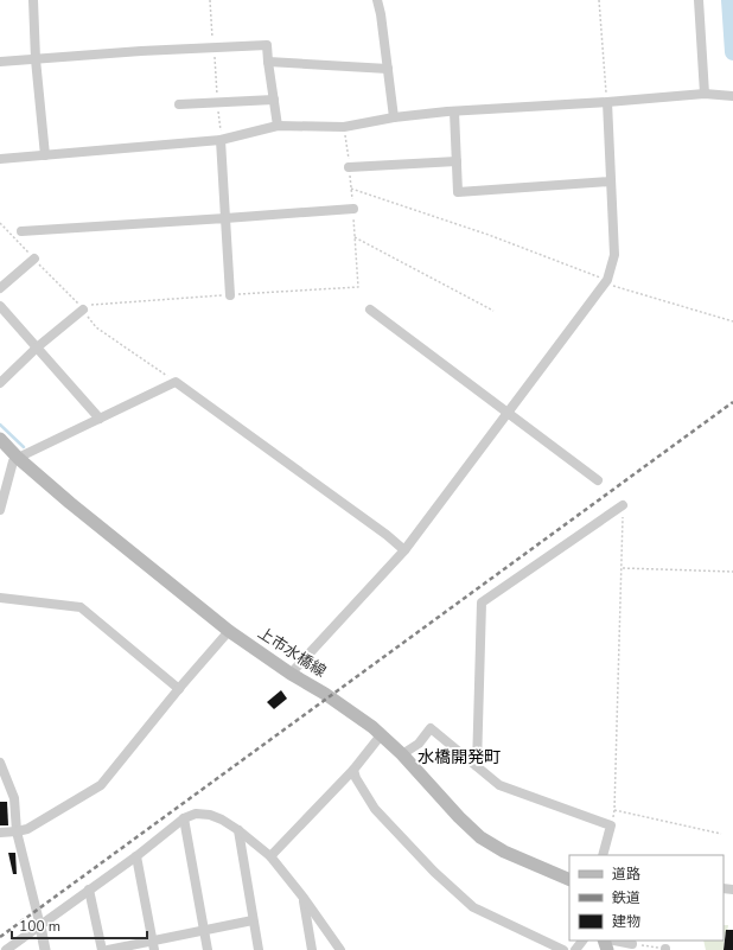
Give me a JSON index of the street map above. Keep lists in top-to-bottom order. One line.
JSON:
{"streets":{"main road":["上市水橋線"]},"districts":["水橋開発町"],"legend":["道路","鉄道","建物"],"scale_bar":"100 m"}
